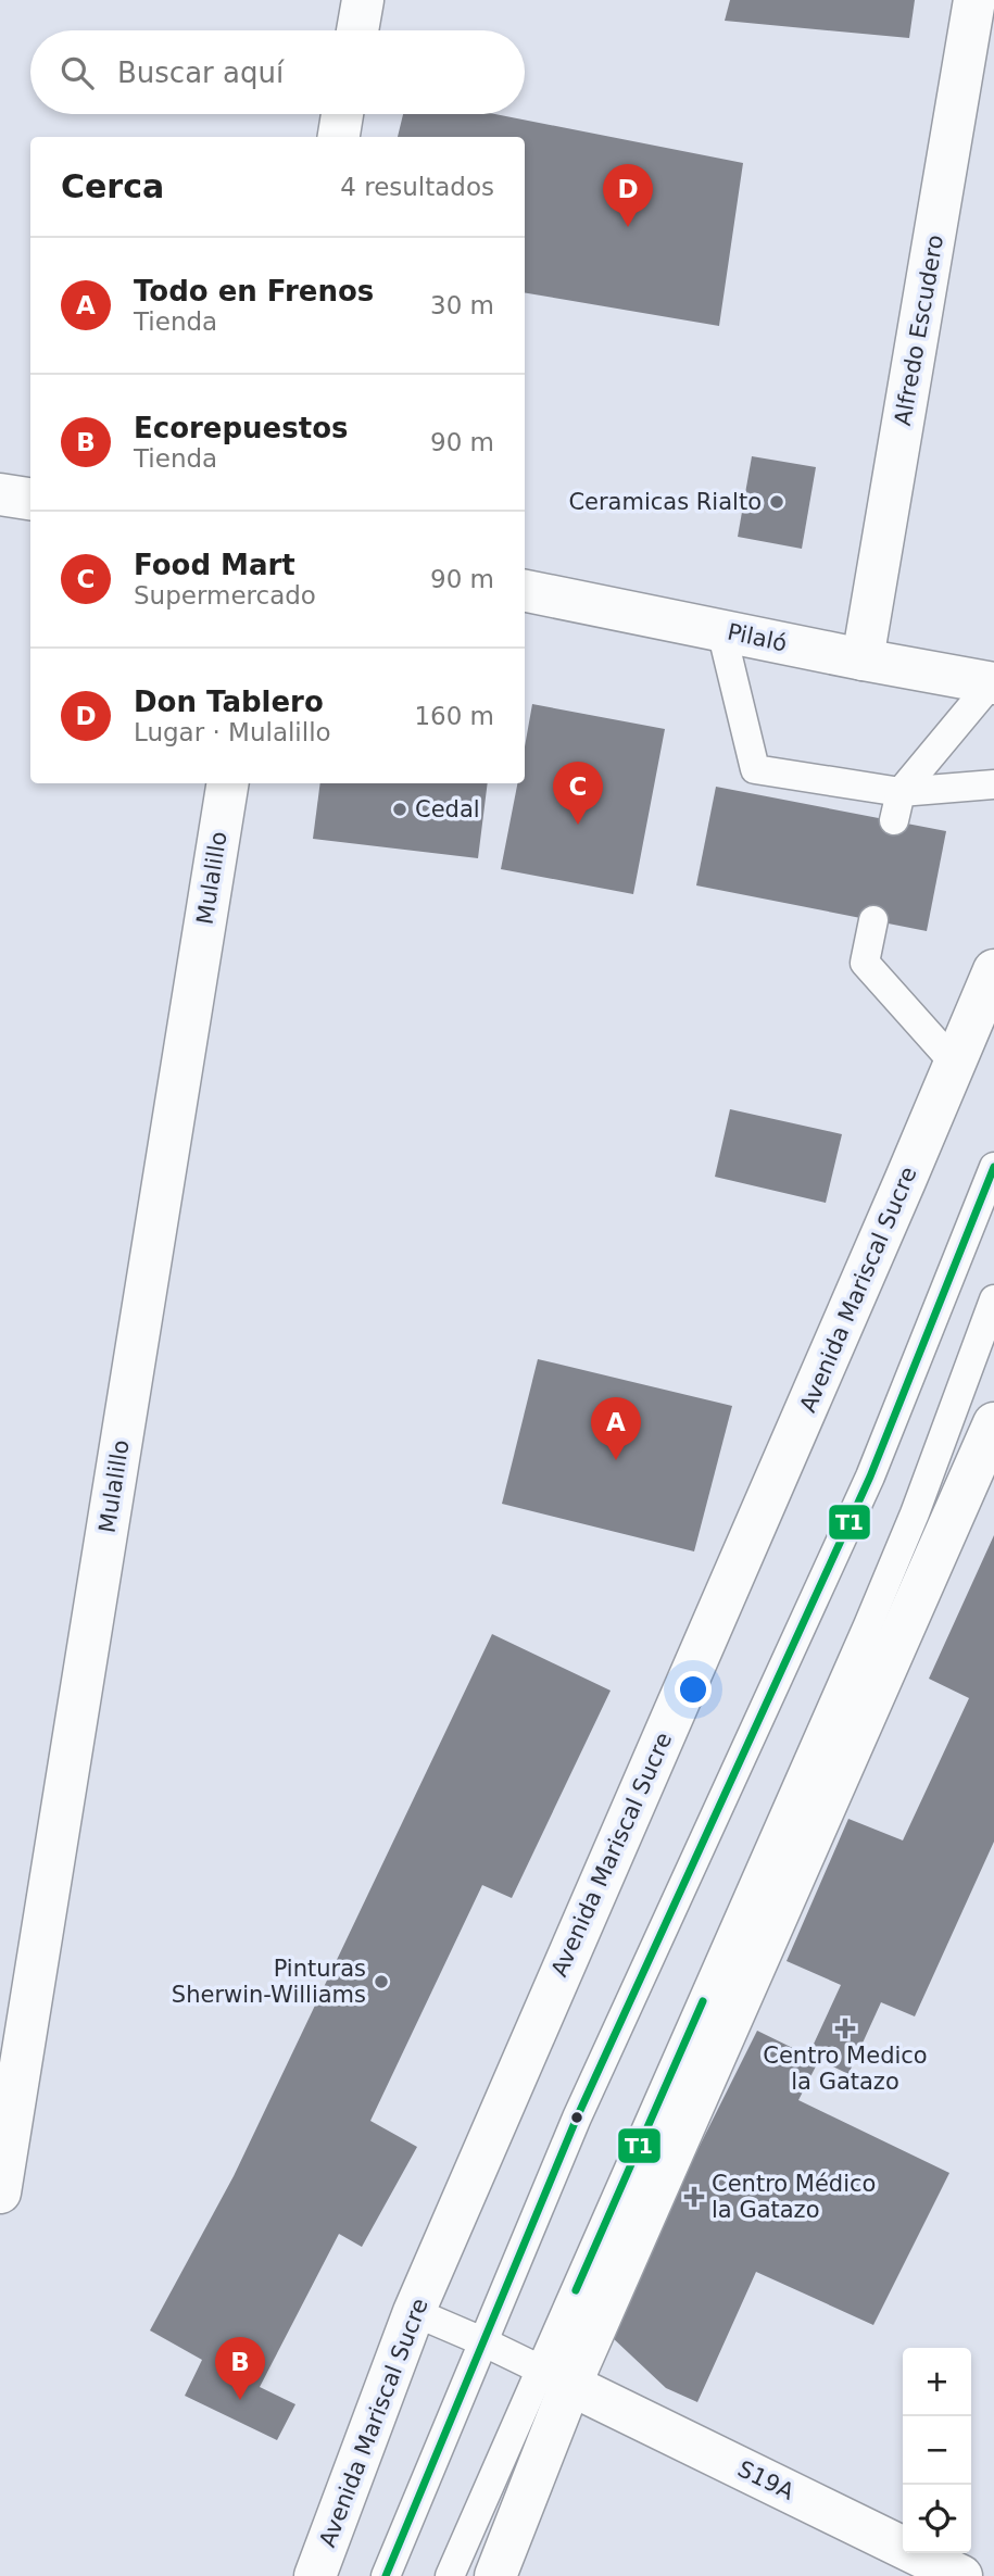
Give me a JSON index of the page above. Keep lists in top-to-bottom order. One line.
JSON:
{"streets":{"street":["Alfredo Escudero","Pilaló","Mulalillo","Avenida Mariscal Sucre","S19A"]},"crossings":[["Alfredo Escudero","Pilaló"]],"places":{"other":["Ceramicas Rialto","Cedal","Pinturas Sherwin-Williams"],"health":["Centro Medico la Gatazo","Centro Médico la Gatazo"]},"lines":["transit line T1"],"page":{"search":"Buscar aquí","heading":["Cerca","4 resultados"],"pins":["D","C","A","B"],"list":[{"mark":"A","name":"Todo en Frenos","note":"Tienda","value":"30 m"},{"mark":"B","name":"Ecorepuestos","note":"Tienda","value":"90 m"},{"mark":"C","name":"Food Mart","note":"Supermercado","value":"90 m"},{"mark":"D","name":"Don Tablero","note":"Lugar · Mulalillo","value":"160 m"}],"map_buttons":["+","−"]}}
